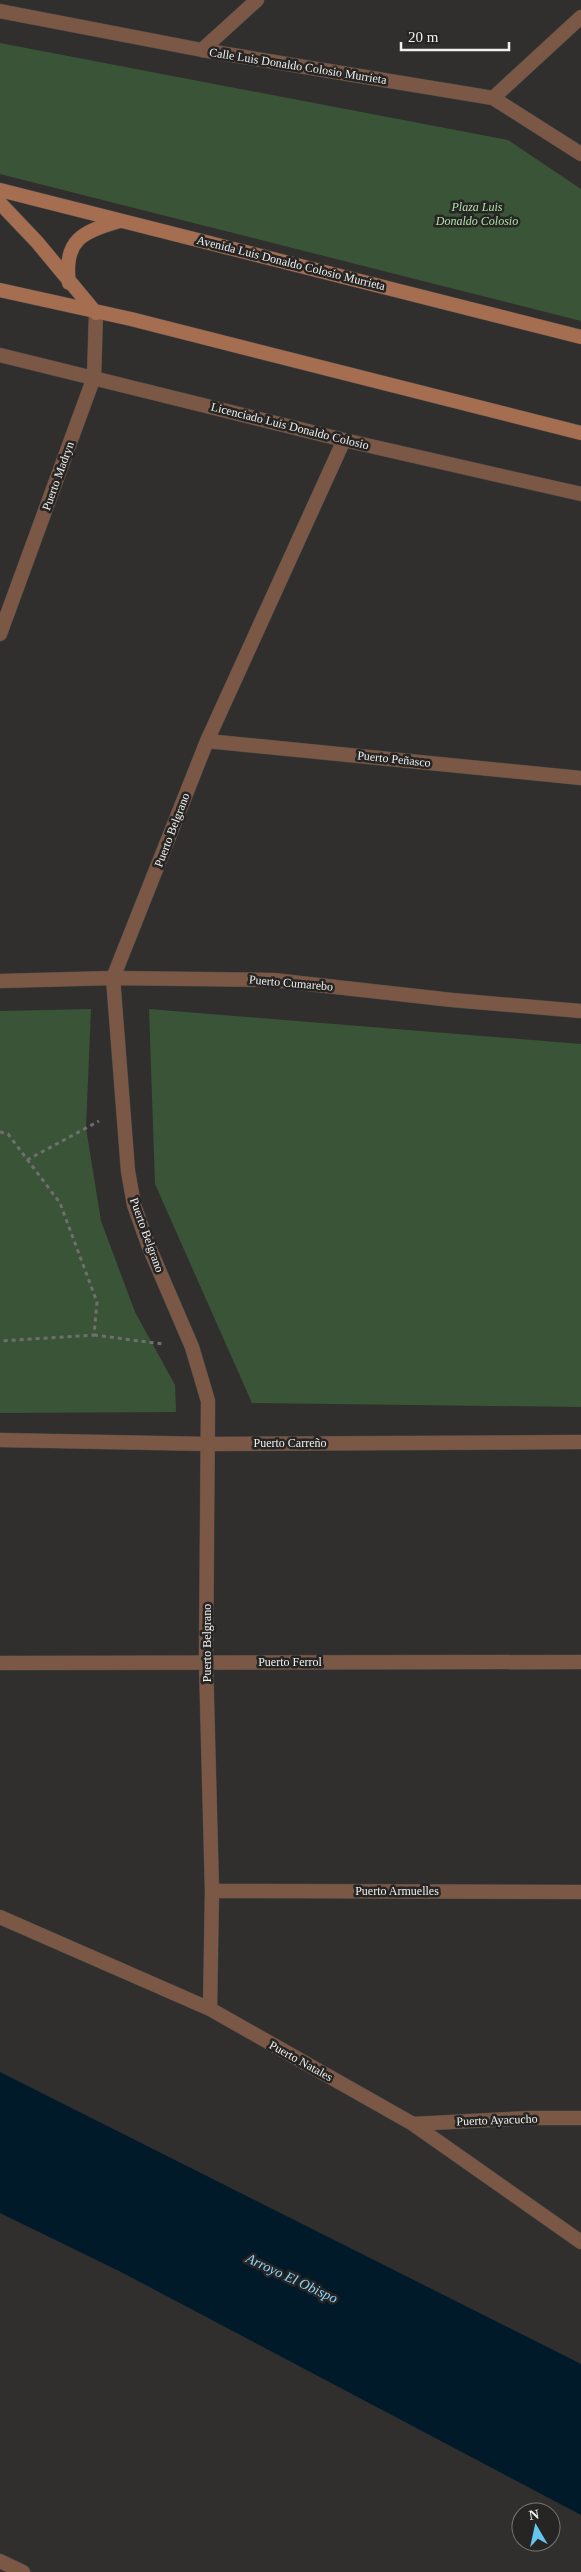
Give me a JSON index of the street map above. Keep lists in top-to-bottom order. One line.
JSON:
{"streets":{"main road":["Avenida Luis Donaldo Colosio Murrieta"],"street":["Calle Luis Donaldo Colosio Murrieta","Licenciado Luis Donaldo Colosio","Puerto Madryn","Puerto Peñasco","Puerto Belgrano","Puerto Cumarebo","Puerto Carreño","Puerto Ferrol","Puerto Armuelles","Puerto Natales","Puerto Ayacucho"]},"crossings":[["Licenciado Luis Donaldo Colosio","Puerto Madryn"],["Licenciado Luis Donaldo Colosio","Puerto Belgrano"],["Puerto Peñasco","Puerto Belgrano"],["Puerto Belgrano","Puerto Cumarebo"],["Puerto Belgrano","Puerto Carreño"],["Puerto Belgrano","Puerto Ferrol"],["Puerto Belgrano","Puerto Armuelles"],["Puerto Belgrano","Puerto Natales"],["Puerto Natales","Puerto Ayacucho"]],"water":["Arroyo El Obispo"],"parks":["Plaza Luis Donaldo Colosio"],"scale_bar":"20 m","north":"top"}
